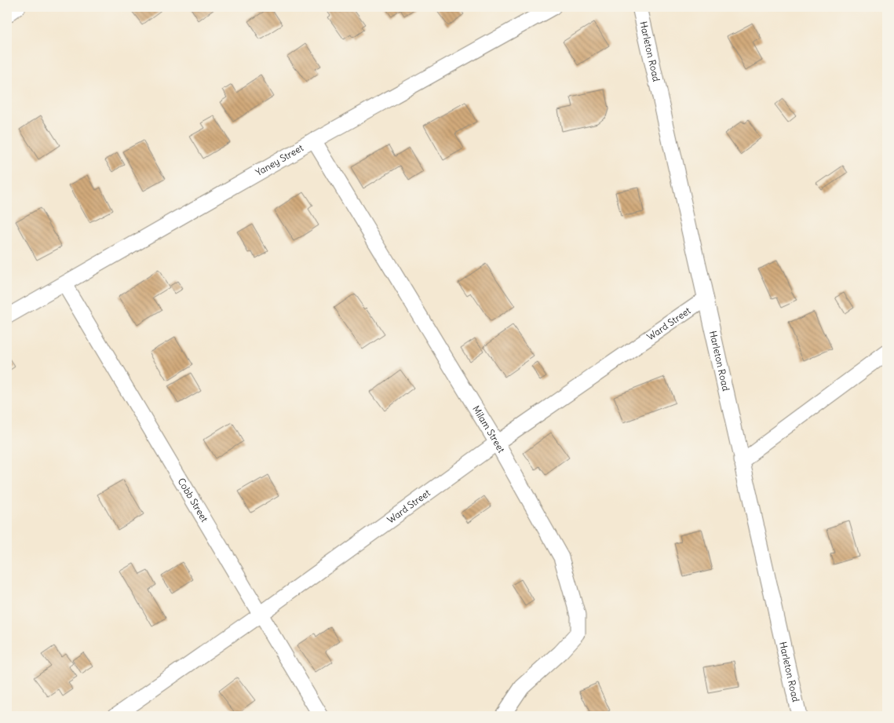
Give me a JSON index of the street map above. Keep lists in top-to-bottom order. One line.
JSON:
{"streets":{"street":["Harleton Road","Yaney Street","Ward Street","Milam Street","Cobb Street"]},"crossings":[["Harleton Road","Ward Street"],["Yaney Street","Milam Street"],["Yaney Street","Cobb Street"],["Ward Street","Milam Street"],["Ward Street","Cobb Street"]]}
